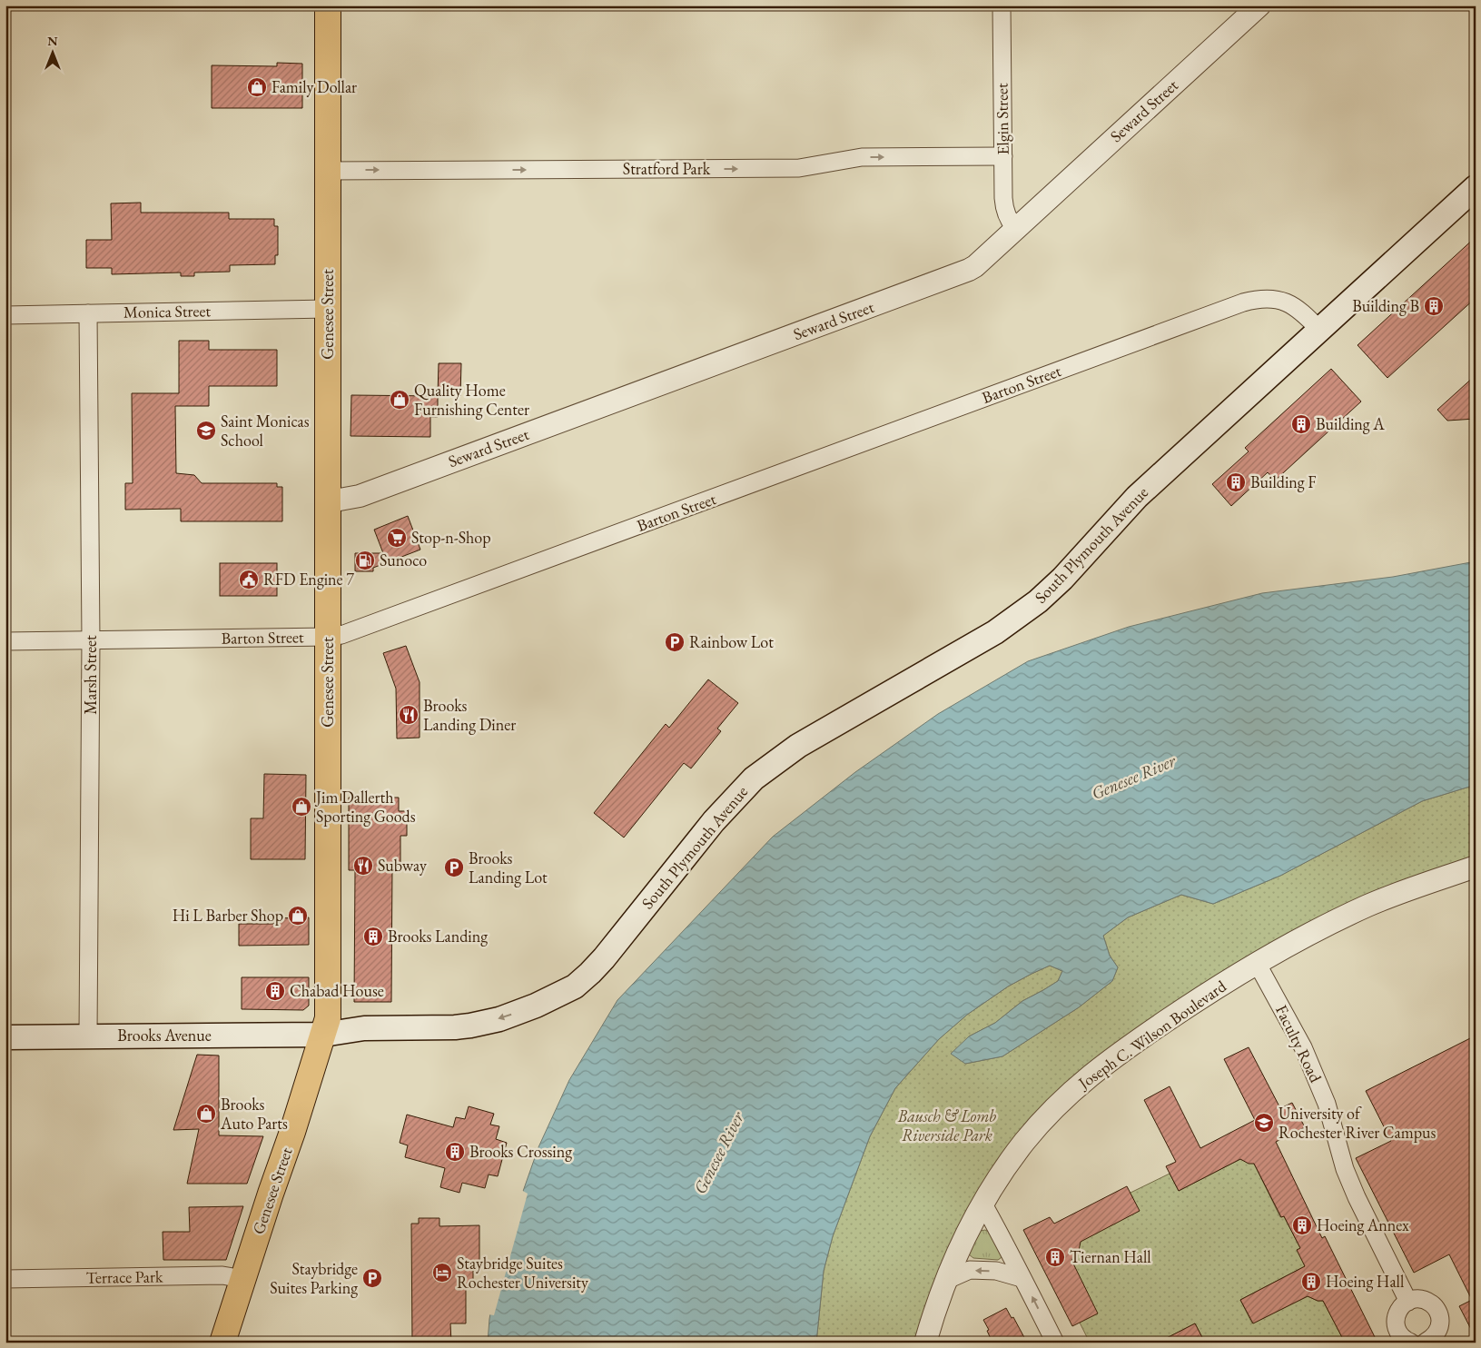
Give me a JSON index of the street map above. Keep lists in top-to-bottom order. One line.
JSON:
{"streets":{"main road":["Genesee Street","South Plymouth Avenue","Brooks Avenue"],"street":["Seward Street","Elgin Street","Stratford Park","Monica Street","Barton Street","Marsh Street","Joseph C. Wilson Boulevard","Faculty Road","Terrace Park"]},"crossings":[["Seward Street","Elgin Street"],["Seward Street","Genesee Street"],["Elgin Street","Stratford Park"],["Stratford Park","Genesee Street"],["Monica Street","Genesee Street"],["Monica Street","Marsh Street"],["Genesee Street","Barton Street"],["Genesee Street","South Plymouth Avenue"],["Genesee Street","Brooks Avenue"],["Genesee Street","Terrace Park"],["Barton Street","South Plymouth Avenue"],["Barton Street","Marsh Street"],["South Plymouth Avenue","Brooks Avenue"],["Marsh Street","Brooks Avenue"],["Joseph C. Wilson Boulevard","Faculty Road"]],"one_way":["Stratford Park"],"water":["Genesee River"],"parks":["Bausch & Lomb Riverside Park"],"places":{"shop":["Family Dollar","Quality Home Furnishing Center","Jim Dallerth Sporting Goods","Hi L Barber Shop","Brooks Auto Parts"],"building":["Building B","Building A","Building F","Brooks Landing","Chabad House","Brooks Crossing","Hoeing Annex","Tiernan Hall","Hoeing Hall"],"school or university":["Saint Monicas School","University of Rochester River Campus"],"supermarket":["Stop-n-Shop"],"fuel station":["Sunoco"],"public building":["RFD Engine 7"],"parking":["Rainbow Lot","Brooks Landing Lot","Staybridge Suites Parking"],"restaurant":["Brooks Landing Diner","Subway"],"hotel":["Staybridge Suites Rochester University"]},"north":"top"}
